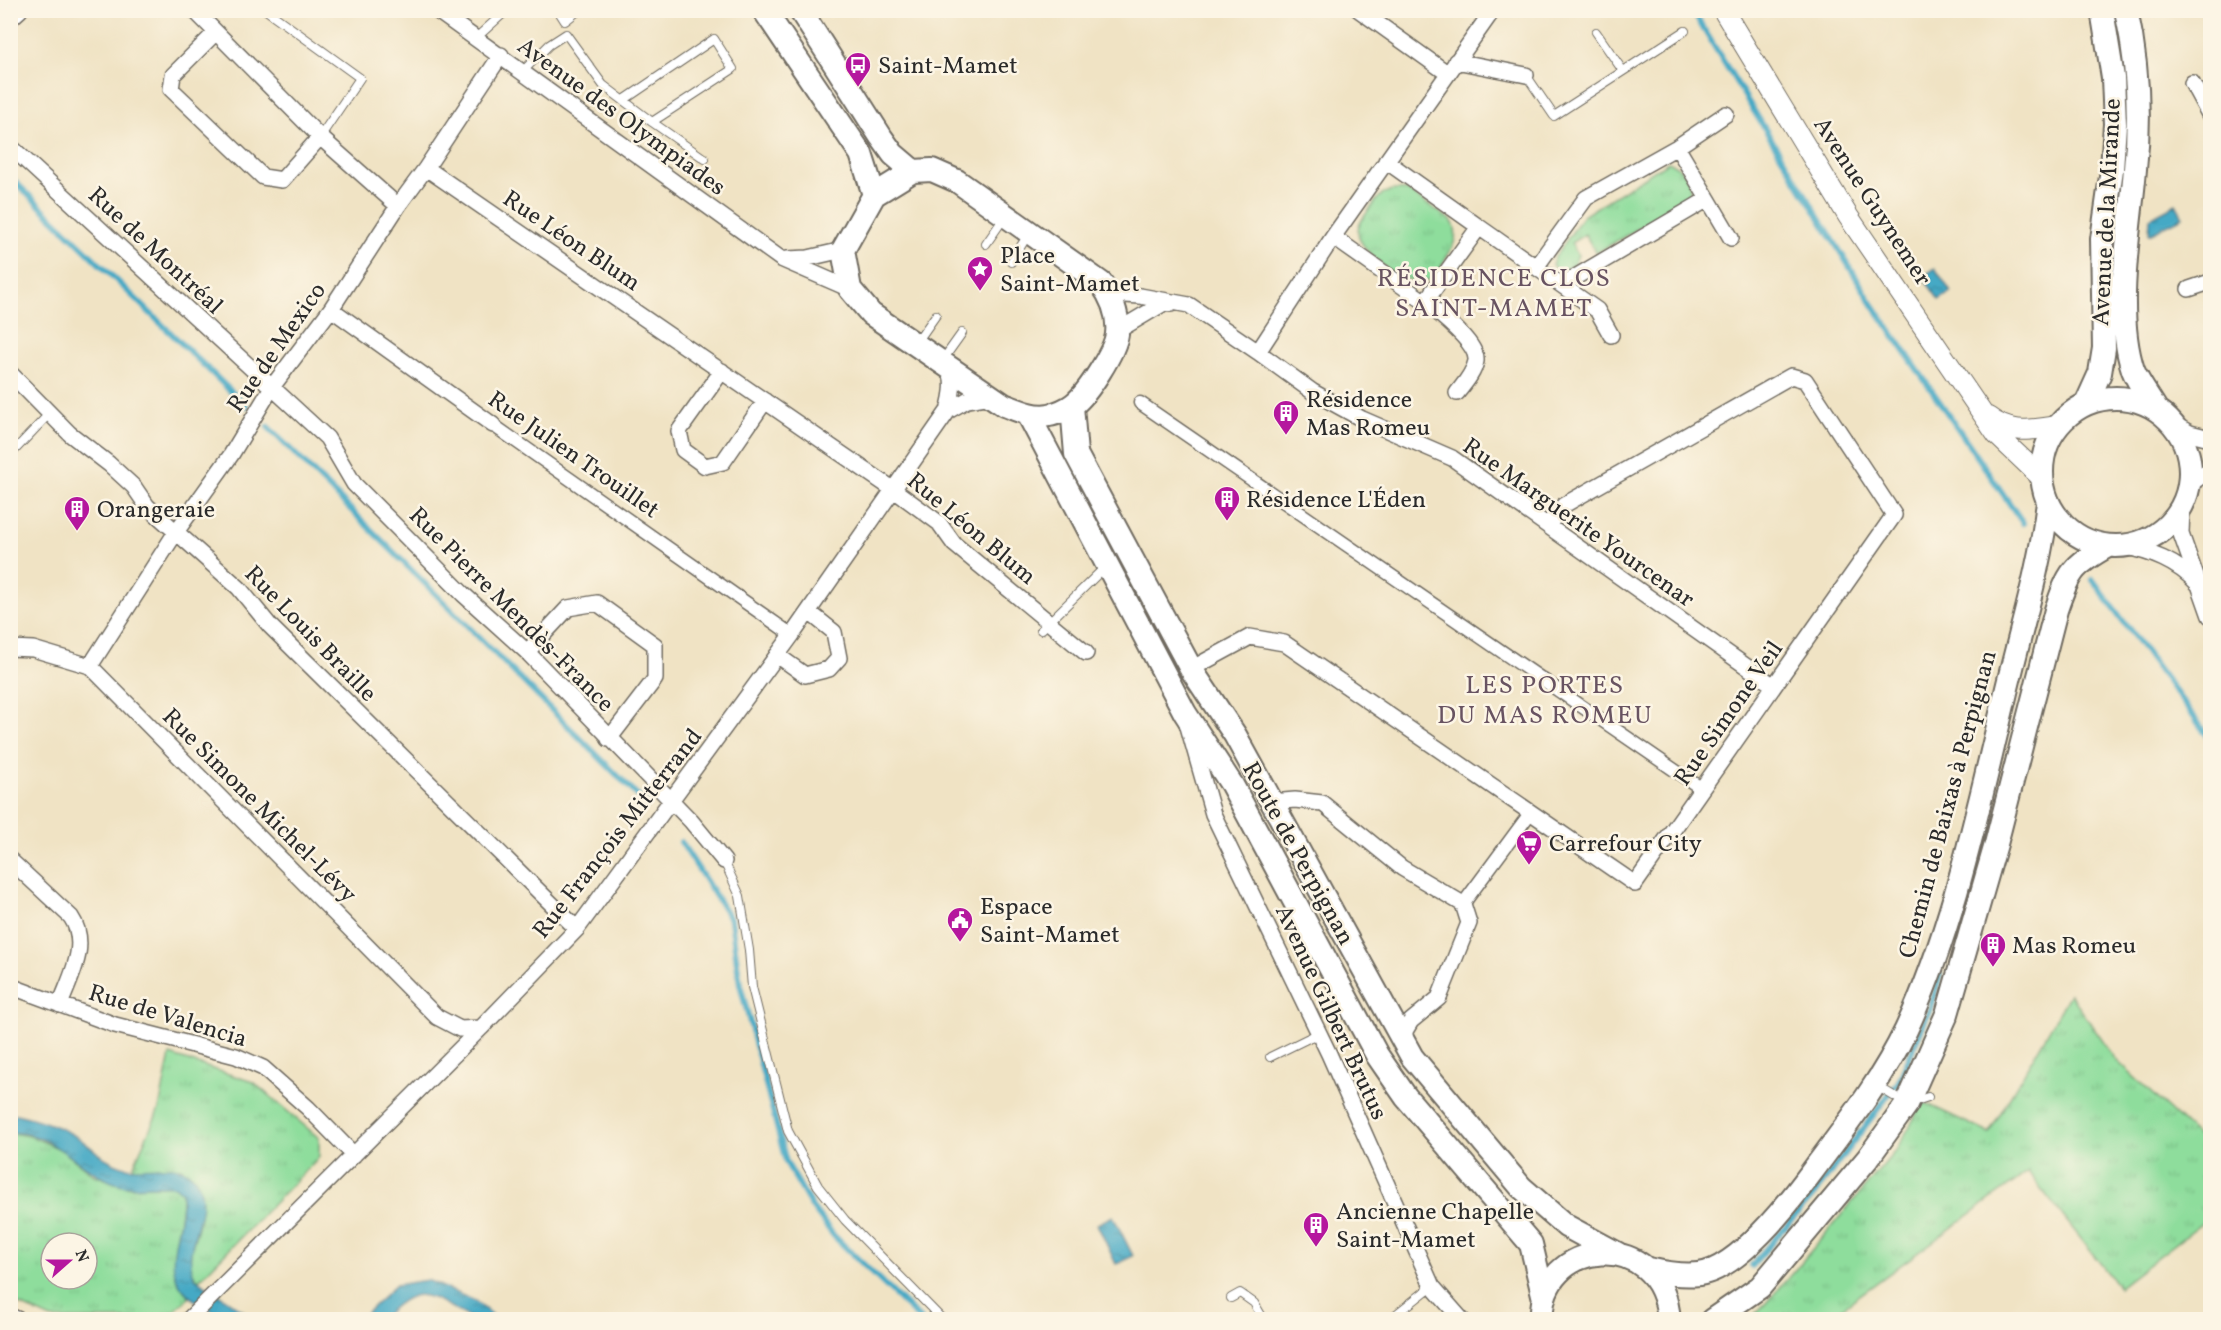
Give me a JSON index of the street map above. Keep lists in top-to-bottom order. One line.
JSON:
{"streets":{"main road":["Avenue de la Mirande","Chemin de Baixas à Perpignan","Route de Perpignan"],"street":["Avenue des Olympiades","Avenue Guynemer","Rue Léon Blum","Rue de Montréal","Rue de Mexico","Rue Julien Trouillet","Rue Marguerite Yourcenar","Rue Pierre Mendès-France","Rue Louis Braille","Rue Simone Veil","Rue Simone Michel-Lévy","Rue François Mitterrand","Avenue Gilbert Brutus","Rue de Valencia"]},"crossings":[["Avenue des Olympiades","Rue de Mexico"],["Avenue Guynemer","Avenue de la Mirande"],["Avenue Guynemer","Chemin de Baixas à Perpignan"],["Avenue de la Mirande","Chemin de Baixas à Perpignan"],["Rue Léon Blum","Rue de Mexico"],["Rue Léon Blum","Rue François Mitterrand"],["Rue de Montréal","Rue de Mexico"],["Rue de Montréal","Rue Pierre Mendès-France"],["Rue de Mexico","Rue Julien Trouillet"],["Rue de Mexico","Rue Pierre Mendès-France"],["Rue de Mexico","Rue Louis Braille"],["Rue de Mexico","Rue Simone Michel-Lévy"],["Rue Julien Trouillet","Rue François Mitterrand"],["Rue Marguerite Yourcenar","Rue Simone Veil"],["Rue Pierre Mendès-France","Rue François Mitterrand"],["Rue Louis Braille","Rue François Mitterrand"],["Rue Simone Veil","Route de Perpignan"],["Chemin de Baixas à Perpignan","Route de Perpignan"],["Rue Simone Michel-Lévy","Rue François Mitterrand"],["Rue François Mitterrand","Rue de Valencia"],["Route de Perpignan","Avenue Gilbert Brutus"]],"districts":["RÉSIDENCE CLOS SAINT-MAMET","LES PORTES DU MAS ROMEU"],"places":{"bus stop":["Saint-Mamet"],"place":["Place Saint-Mamet"],"building":["Résidence Mas Romeu","Résidence L'Éden","Orangeraie","Mas Romeu","Ancienne Chapelle Saint-Mamet"],"supermarket":["Carrefour City"],"public building":["Espace Saint-Mamet"]},"north":"right"}
